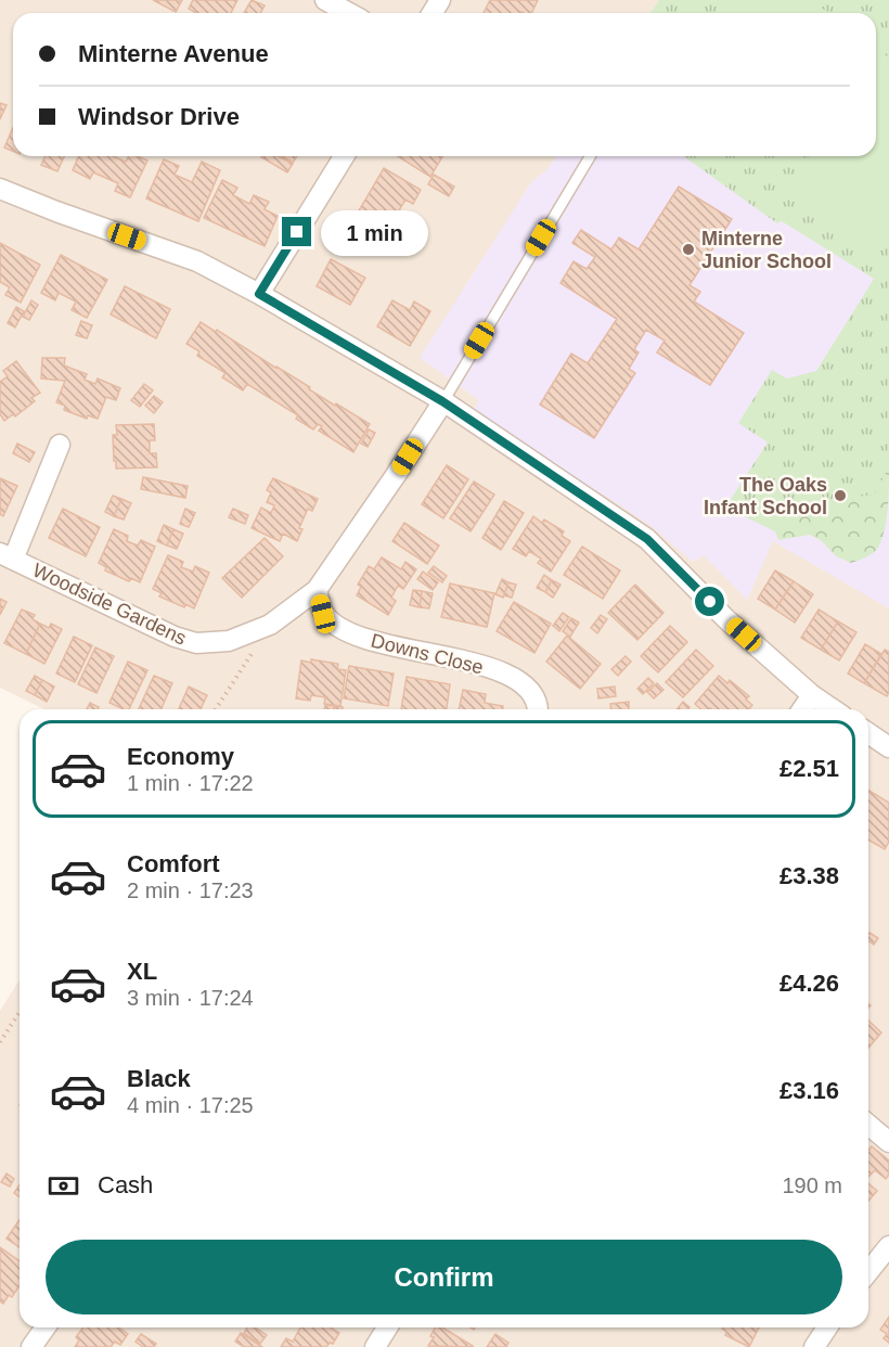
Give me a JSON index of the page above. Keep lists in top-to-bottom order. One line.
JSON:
{"streets":{"street":["Woodside Gardens","Downs Close"]},"crossings":[["Woodside Gardens","Downs Close"]],"places":["Minterne Junior School","The Oaks Infant School"],"page":{"banner":["Minterne Avenue","Windsor Drive"],"bubble":"1 min","list":[{"name":"Economy","note":"1 min · 17:22","value":"£2.51"},{"name":"Comfort","note":"2 min · 17:23","value":"£3.38"},{"name":"XL","note":"3 min · 17:24","value":"£4.26"},{"name":"Black","note":"4 min · 17:25","value":"£3.16"}],"pay":["Cash","190 m"],"buttons":"Confirm"}}
